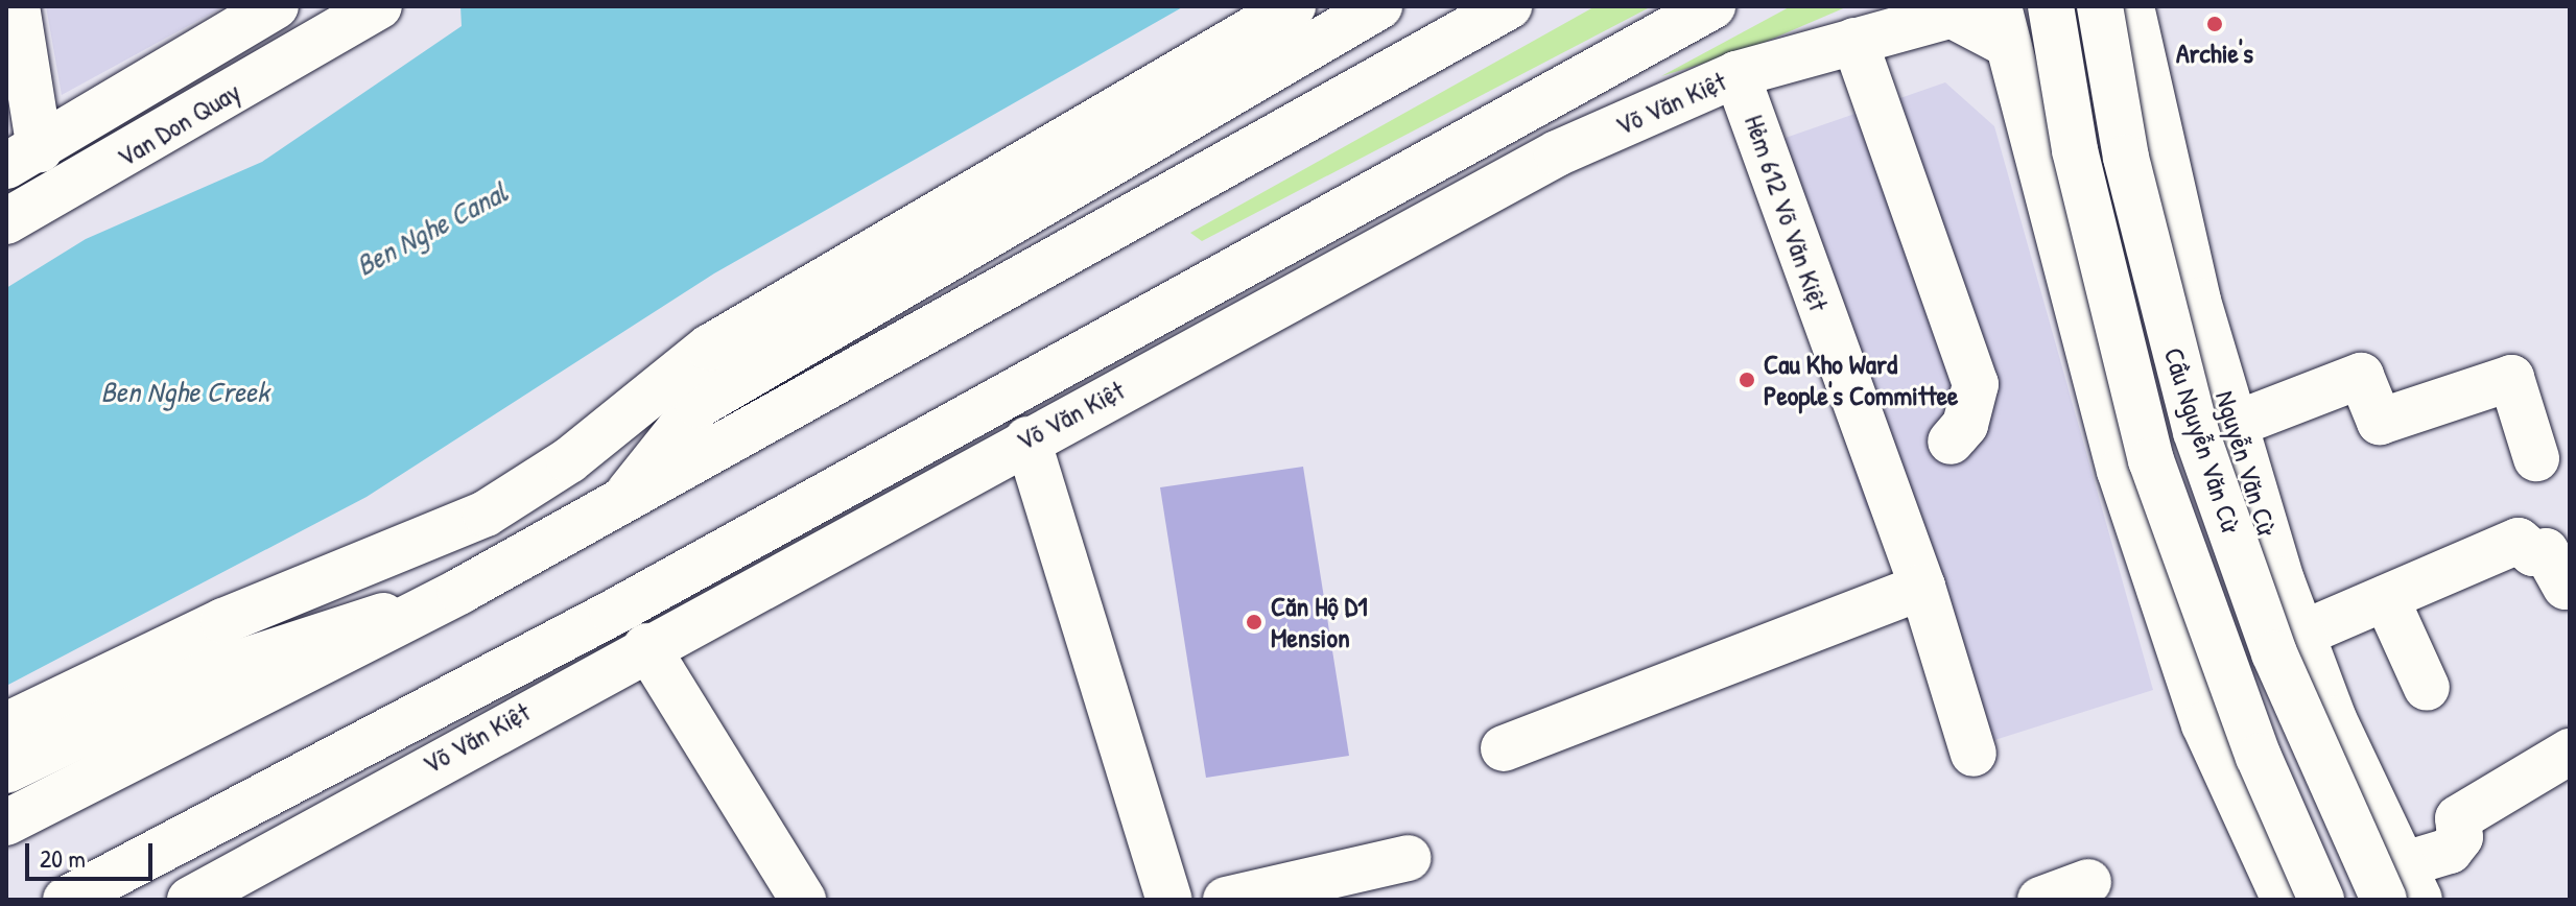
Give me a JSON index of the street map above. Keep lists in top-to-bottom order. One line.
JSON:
{"streets":{"main road":["Võ Văn Kiệt","Van Don Quay","Hẻm 612 Võ Văn Kiệt","Cầu Nguyễn Văn Cừ","Nguyễn Văn Cừ"]},"crossings":[["Võ Văn Kiệt","Hẻm 612 Võ Văn Kiệt"],["Cầu Nguyễn Văn Cừ","Nguyễn Văn Cừ"]],"water":["Ben Nghe Canal","Ben Nghe Creek"],"places":["Archie's","Cau Kho Ward People's Committee","Căn Hộ D1 Mension"],"scale_bar":"20 m"}
